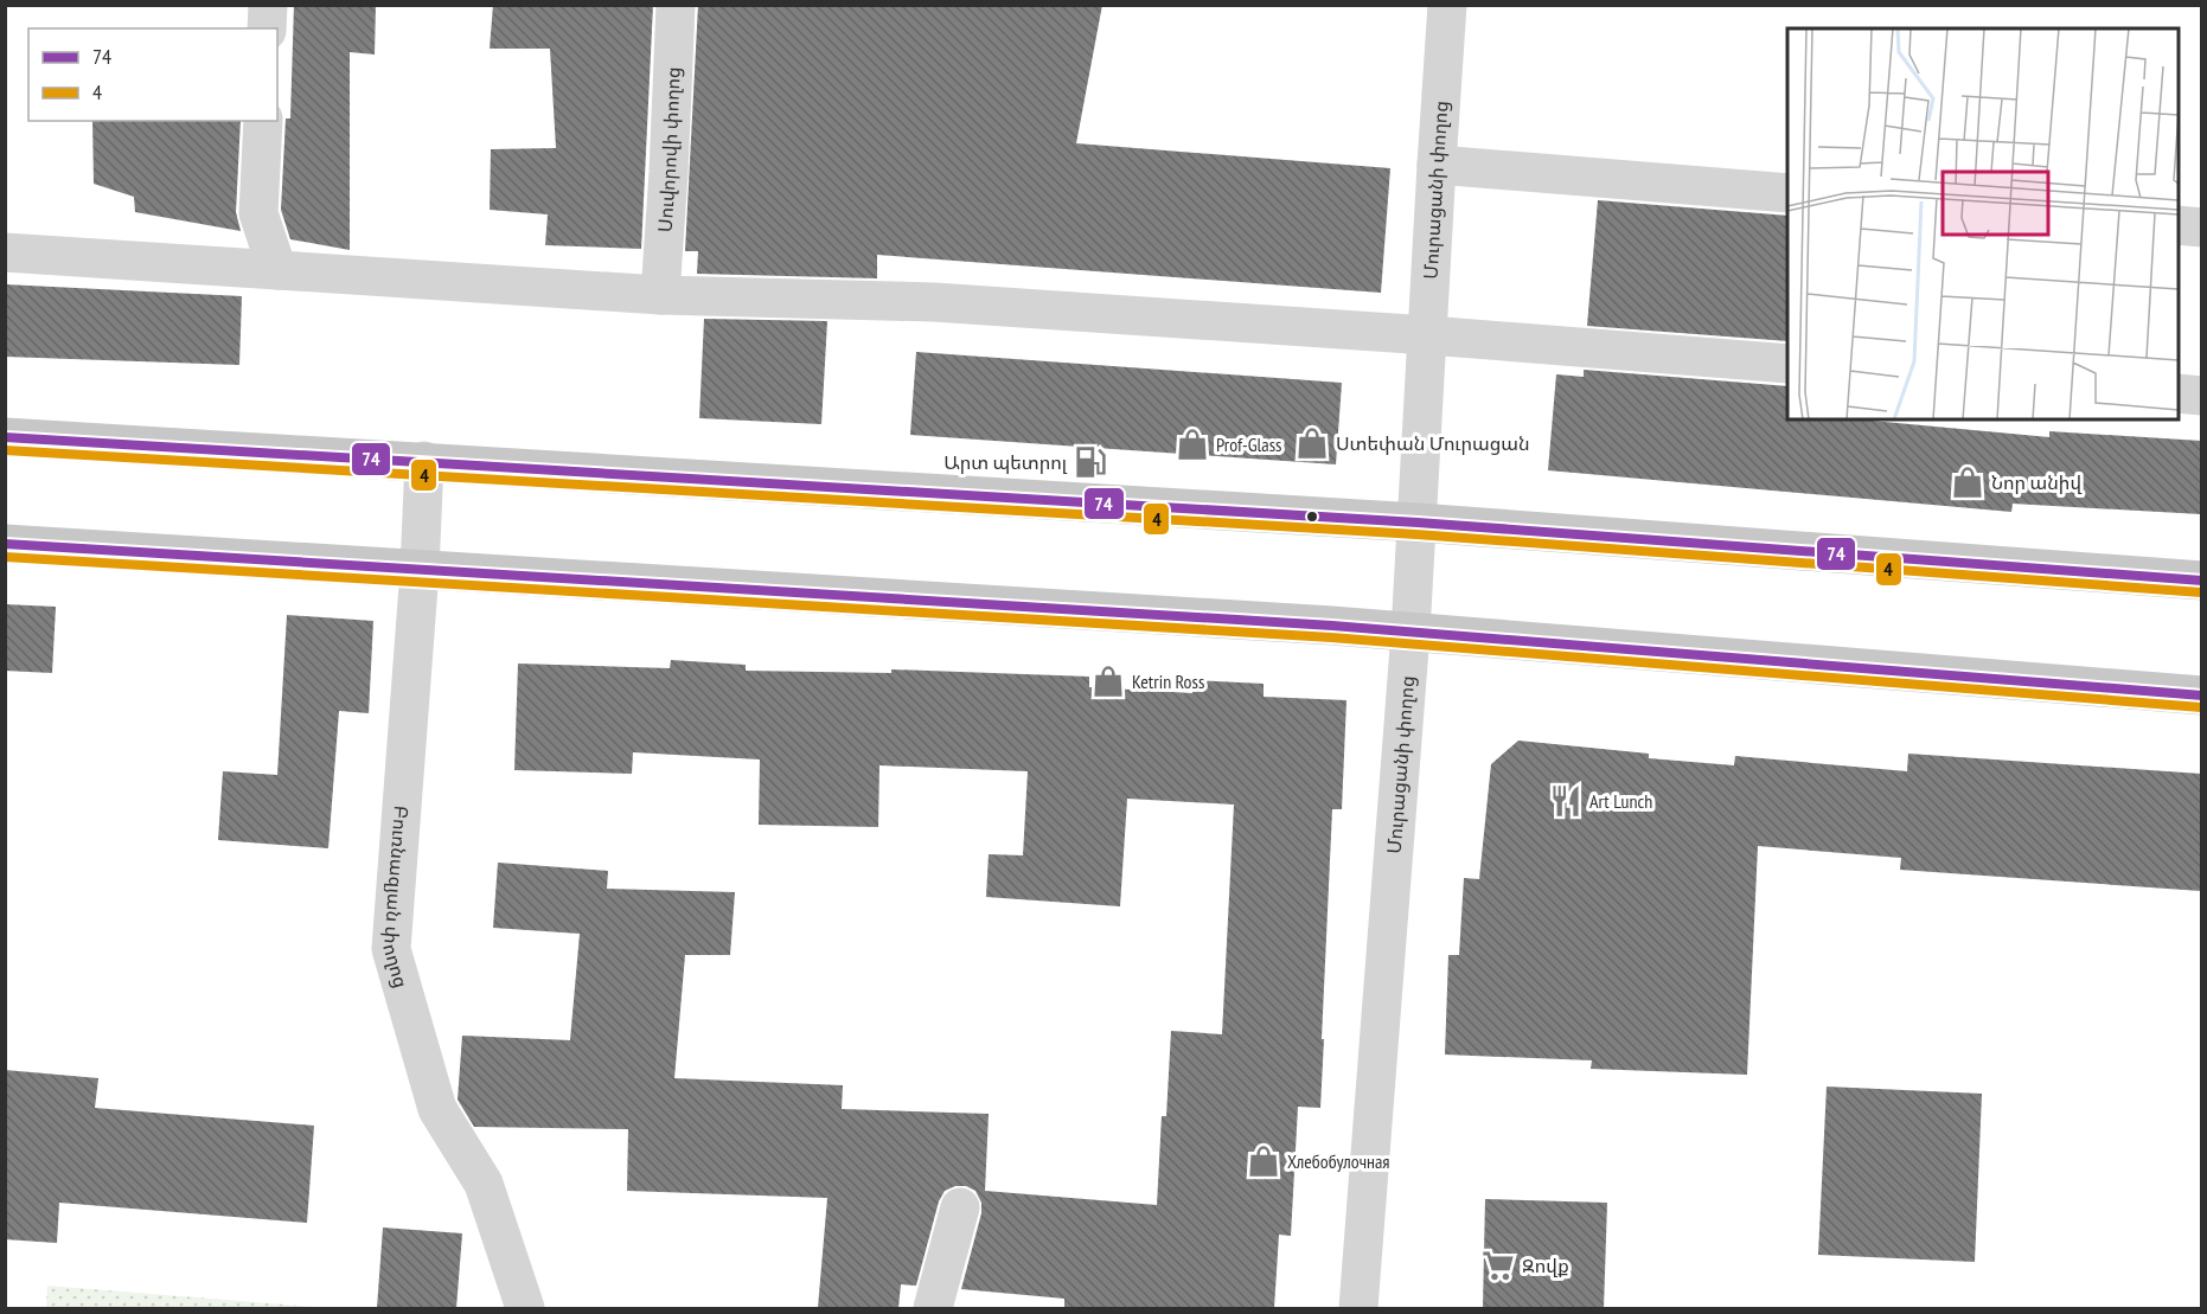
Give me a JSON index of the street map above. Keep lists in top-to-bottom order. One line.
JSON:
{"streets":{"street":["Սուվորովի փողոց","Մուրացանի փողոց","Բուռնազյան փողոց"]},"places":{"shop":["Ստեփան Մուրացան","Prof-Glass","Նոր անիվ","Ketrin Ross","Хлебобулочная"],"fuel station":["Արտ պետրոլ"],"restaurant":["Art Lunch"],"supermarket":["Զովք"]},"lines":["transit line 74","transit line 4"],"legend":["74","4"]}
